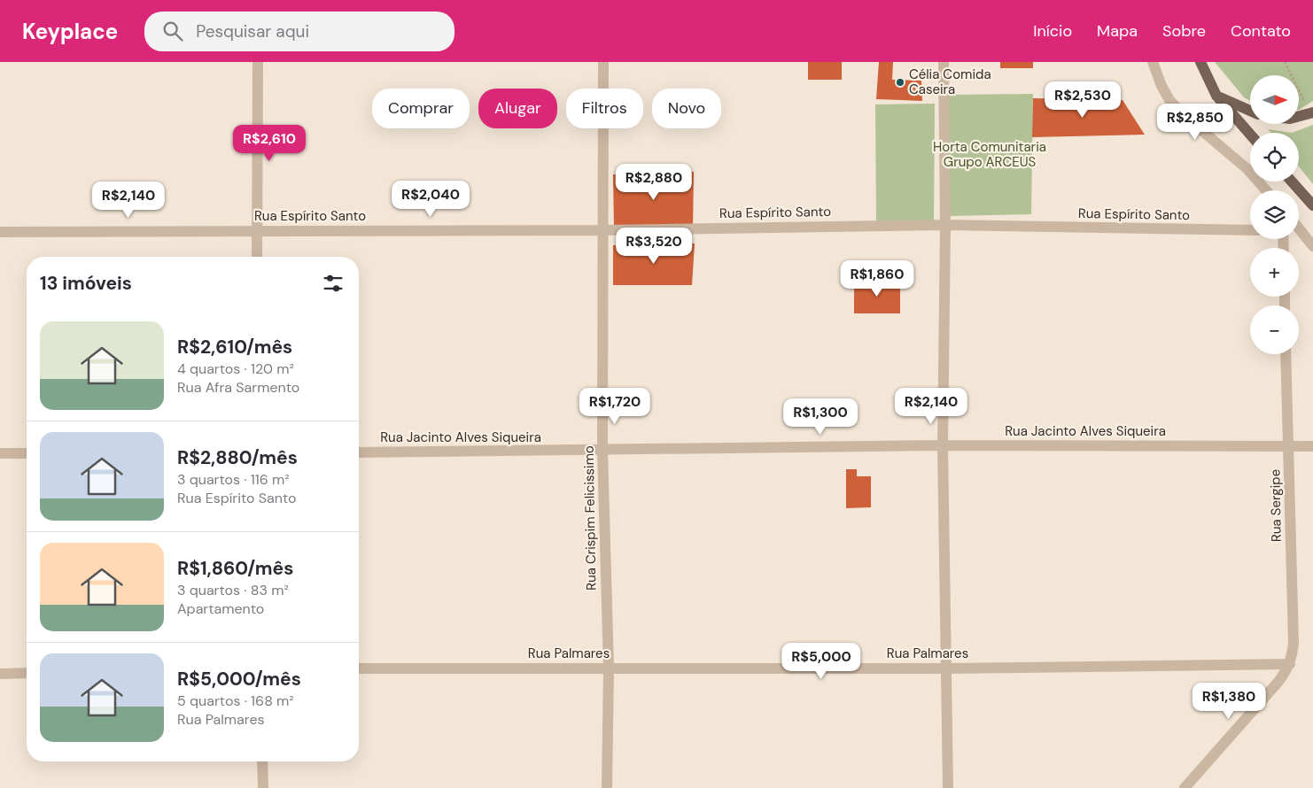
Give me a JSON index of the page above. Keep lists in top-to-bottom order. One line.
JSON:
{"streets":{"street":["Rua Espírito Santo","Rua Jacinto Alves Siqueira","Rua Sergipe","Rua Crispim Felicissimo","Rua Palmares"]},"crossings":[["Rua Espírito Santo","Rua Crispim Felicissimo"],["Rua Jacinto Alves Siqueira","Rua Sergipe"],["Rua Jacinto Alves Siqueira","Rua Crispim Felicissimo"],["Rua Sergipe","Rua Palmares"],["Rua Crispim Felicissimo","Rua Palmares"]],"parks":["Horta Comunitaria Grupo ARCEUS"],"places":["Célia Comida Caseira"],"north":"right","page":{"header":"Keyplace","search":"Pesquisar aqui","nav":["Início","Mapa","Sobre","Contato"],"map_buttons":["+","−"],"price":["R$2,530","R$2,850","R$2,610","R$2,880","R$2,040","R$2,140","R$3,520","R$1,860","R$1,720","R$2,140","R$1,300","R$5,000","R$1,380"],"chip":["Comprar","Alugar","Filtros","Novo"],"heading":"13 imóveis","list":[{"name":"R$2,610/mês","note":"4 quartos · 120 m² · Rua Afra Sarmento"},{"name":"R$2,880/mês","note":"3 quartos · 116 m² · Rua Espírito Santo"},{"name":"R$1,860/mês","note":"3 quartos · 83 m² · Apartamento"},{"name":"R$5,000/mês","note":"5 quartos · 168 m² · Rua Palmares"}]}}
